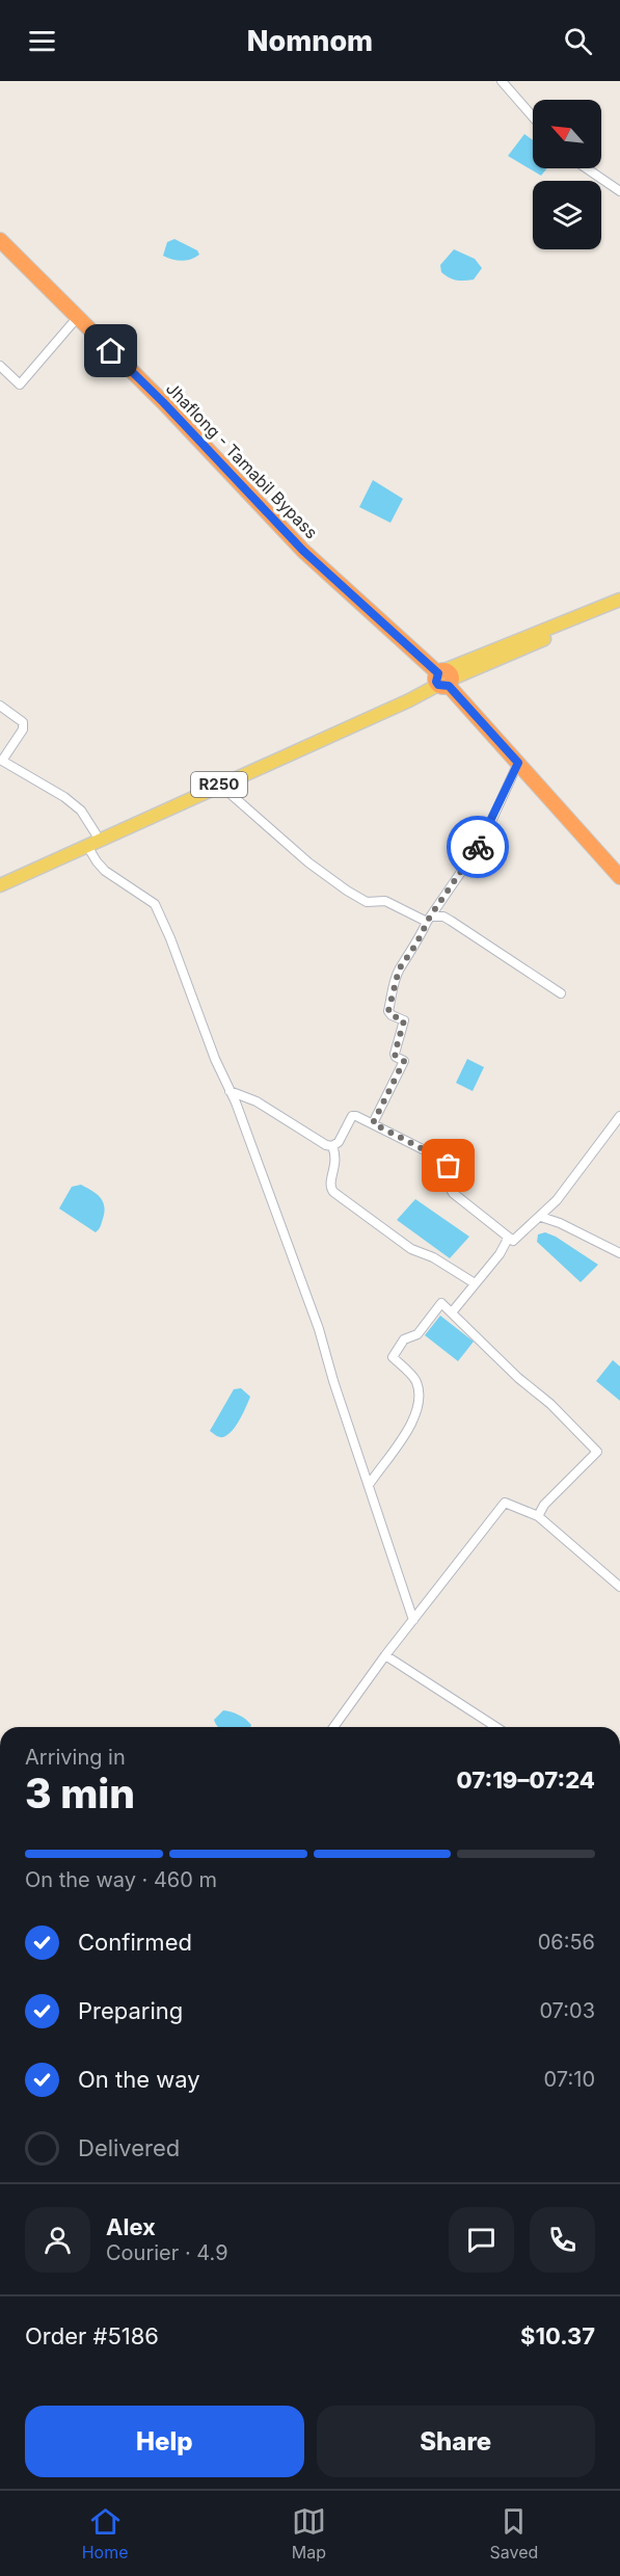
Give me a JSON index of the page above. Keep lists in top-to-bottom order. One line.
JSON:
{"streets":{"highway":["Jhaflong - Tamabil Bypass"],"main road":["R250"]},"crossings":[["Jhaflong - Tamabil Bypass","R250"]],"north":"top left","page":{"header":"Nomnom","heading":["3 min","Arriving in","07:19–07:24"],"panel":["Alex","Courier · 4.9","Order #5186","$10.37"],"bar":"On the way · 460 m","list":[["Confirmed","06:56"],["Preparing","07:03"],["On the way","07:10"],"Delivered"],"buttons":["Help","Share"],"tabs":["Home","Map","Saved"]}}
